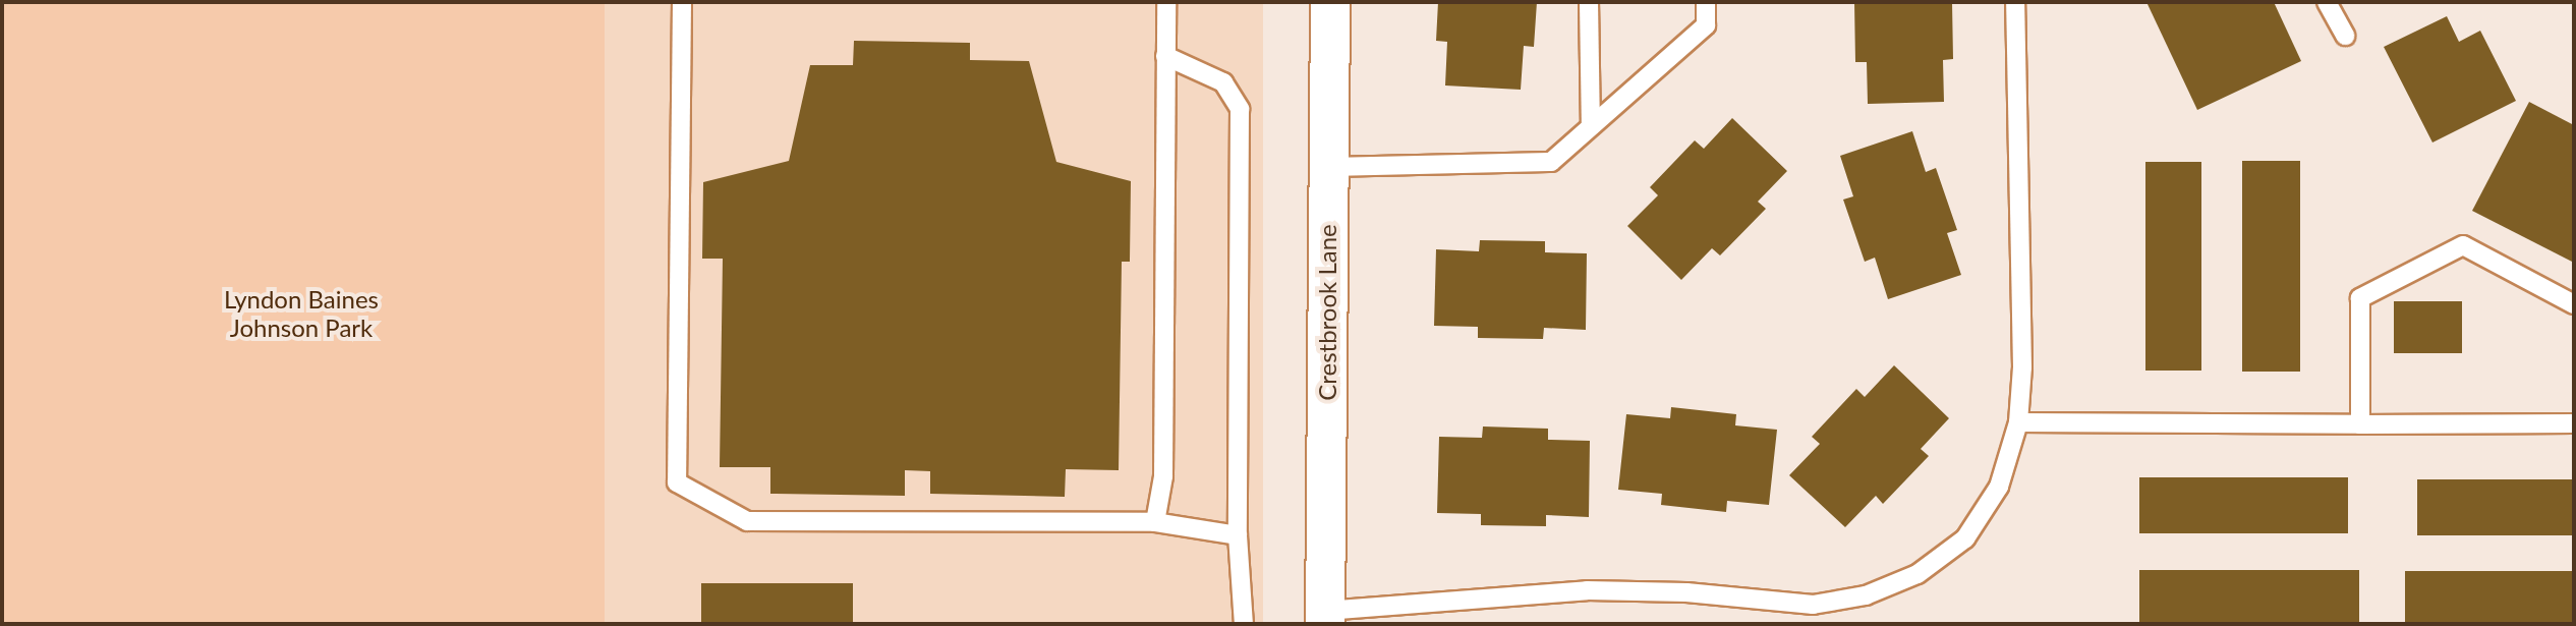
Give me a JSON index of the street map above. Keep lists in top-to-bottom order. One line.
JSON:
{"streets":{"street":["Crestbrook Lane"]},"parks":["Lyndon Baines Johnson Park"]}
